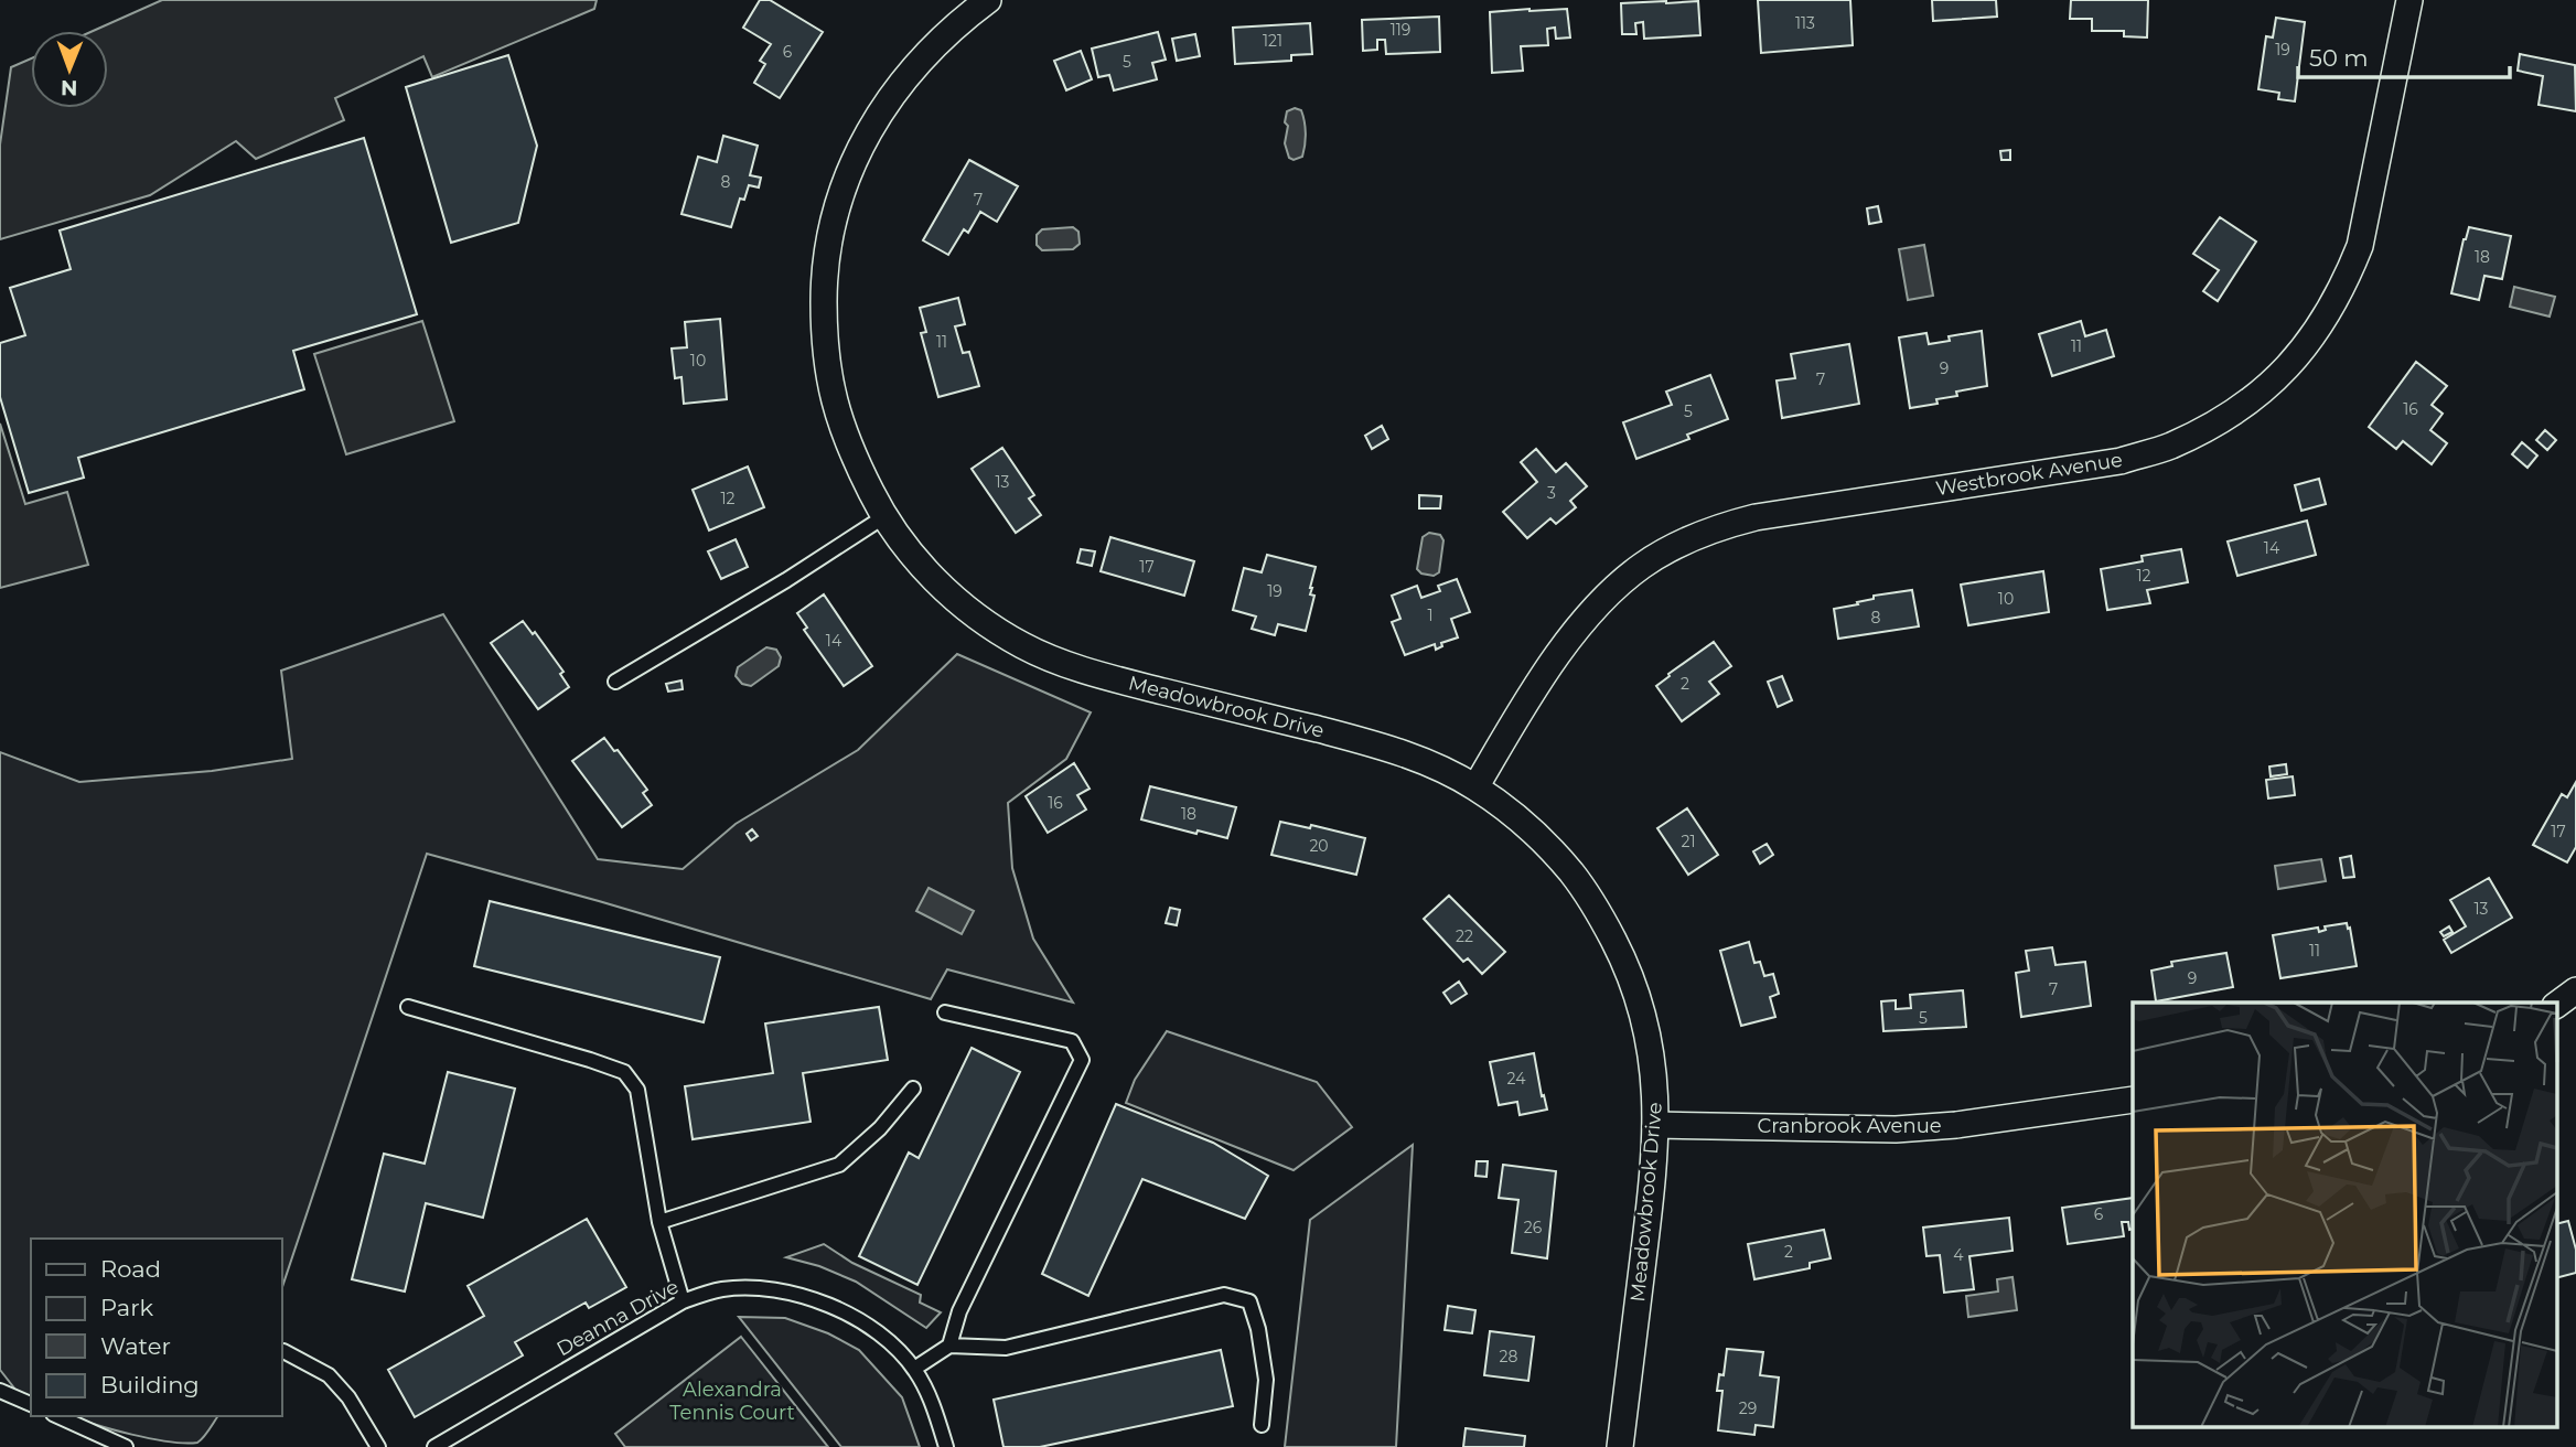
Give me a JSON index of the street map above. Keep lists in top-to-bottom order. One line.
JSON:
{"streets":{"street":["Westbrook Avenue","Meadowbrook Drive","Cranbrook Avenue"],"lane":["Deanna Drive"]},"crossings":[["Westbrook Avenue","Meadowbrook Drive"],["Meadowbrook Drive","Cranbrook Avenue"]],"parks":["Alexandra Tennis Court"],"house_numbers":["113","119","121","19","6","5","8","7","18","11","11","10","9","7","16","5","13","3","12","14","17","12","19","10","1","8","14","2","16","18","17","21","20","13","22","11","9","7","5","24","6","26","2","4","28","29"],"legend":["Road","Park","Water","Building"],"scale_bar":"50 m","north":"bottom"}
